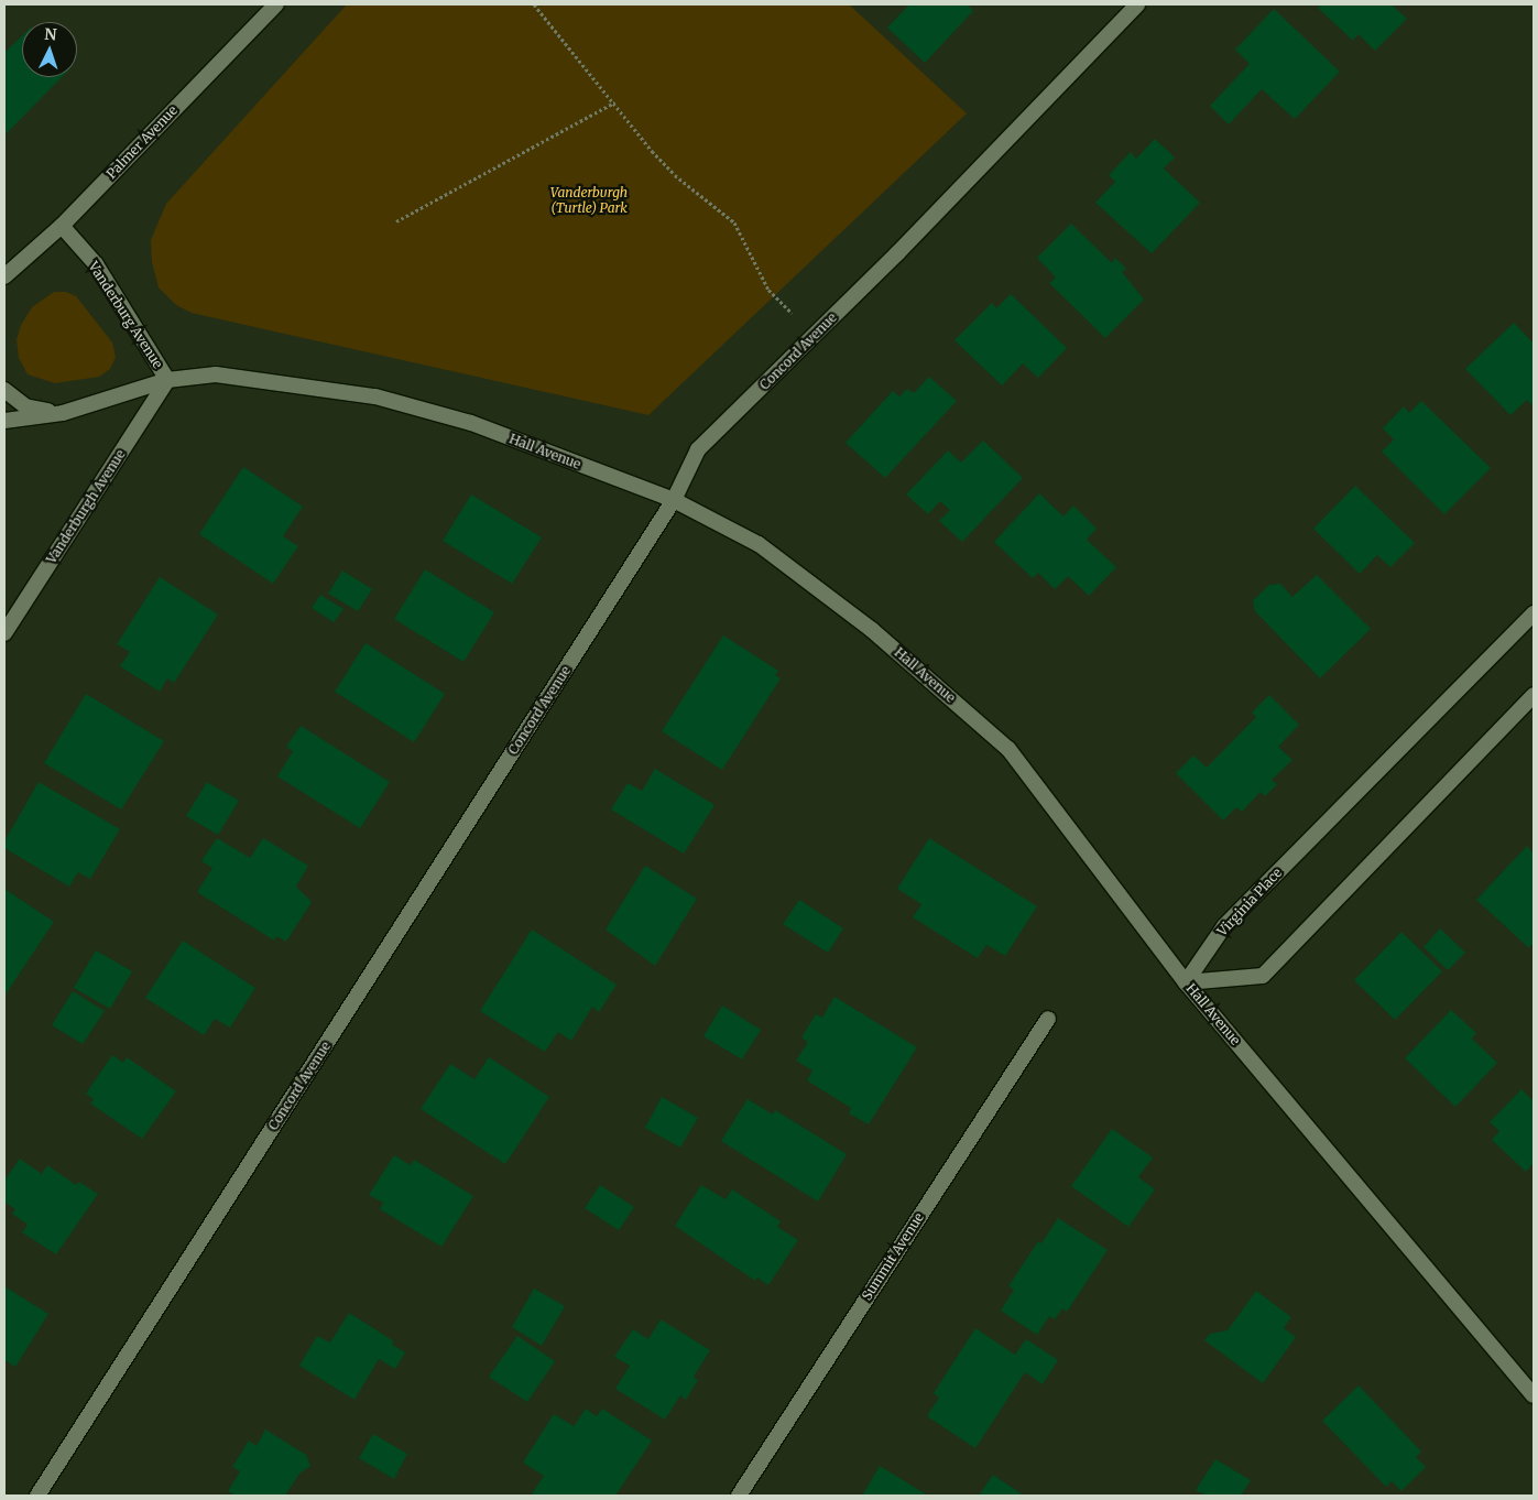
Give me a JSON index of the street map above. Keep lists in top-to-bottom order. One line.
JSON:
{"streets":{"street":["Palmer Avenue","Vanderburg Avenue","Concord Avenue","Hall Avenue","Vanderburgh Avenue","Virginia Place","Summit Avenue"]},"crossings":[["Palmer Avenue","Vanderburg Avenue"],["Vanderburg Avenue","Hall Avenue"],["Vanderburg Avenue","Vanderburgh Avenue"],["Concord Avenue","Hall Avenue"],["Hall Avenue","Vanderburgh Avenue"],["Hall Avenue","Virginia Place"]],"parks":["Vanderburgh (Turtle) Park"],"north":"top"}
